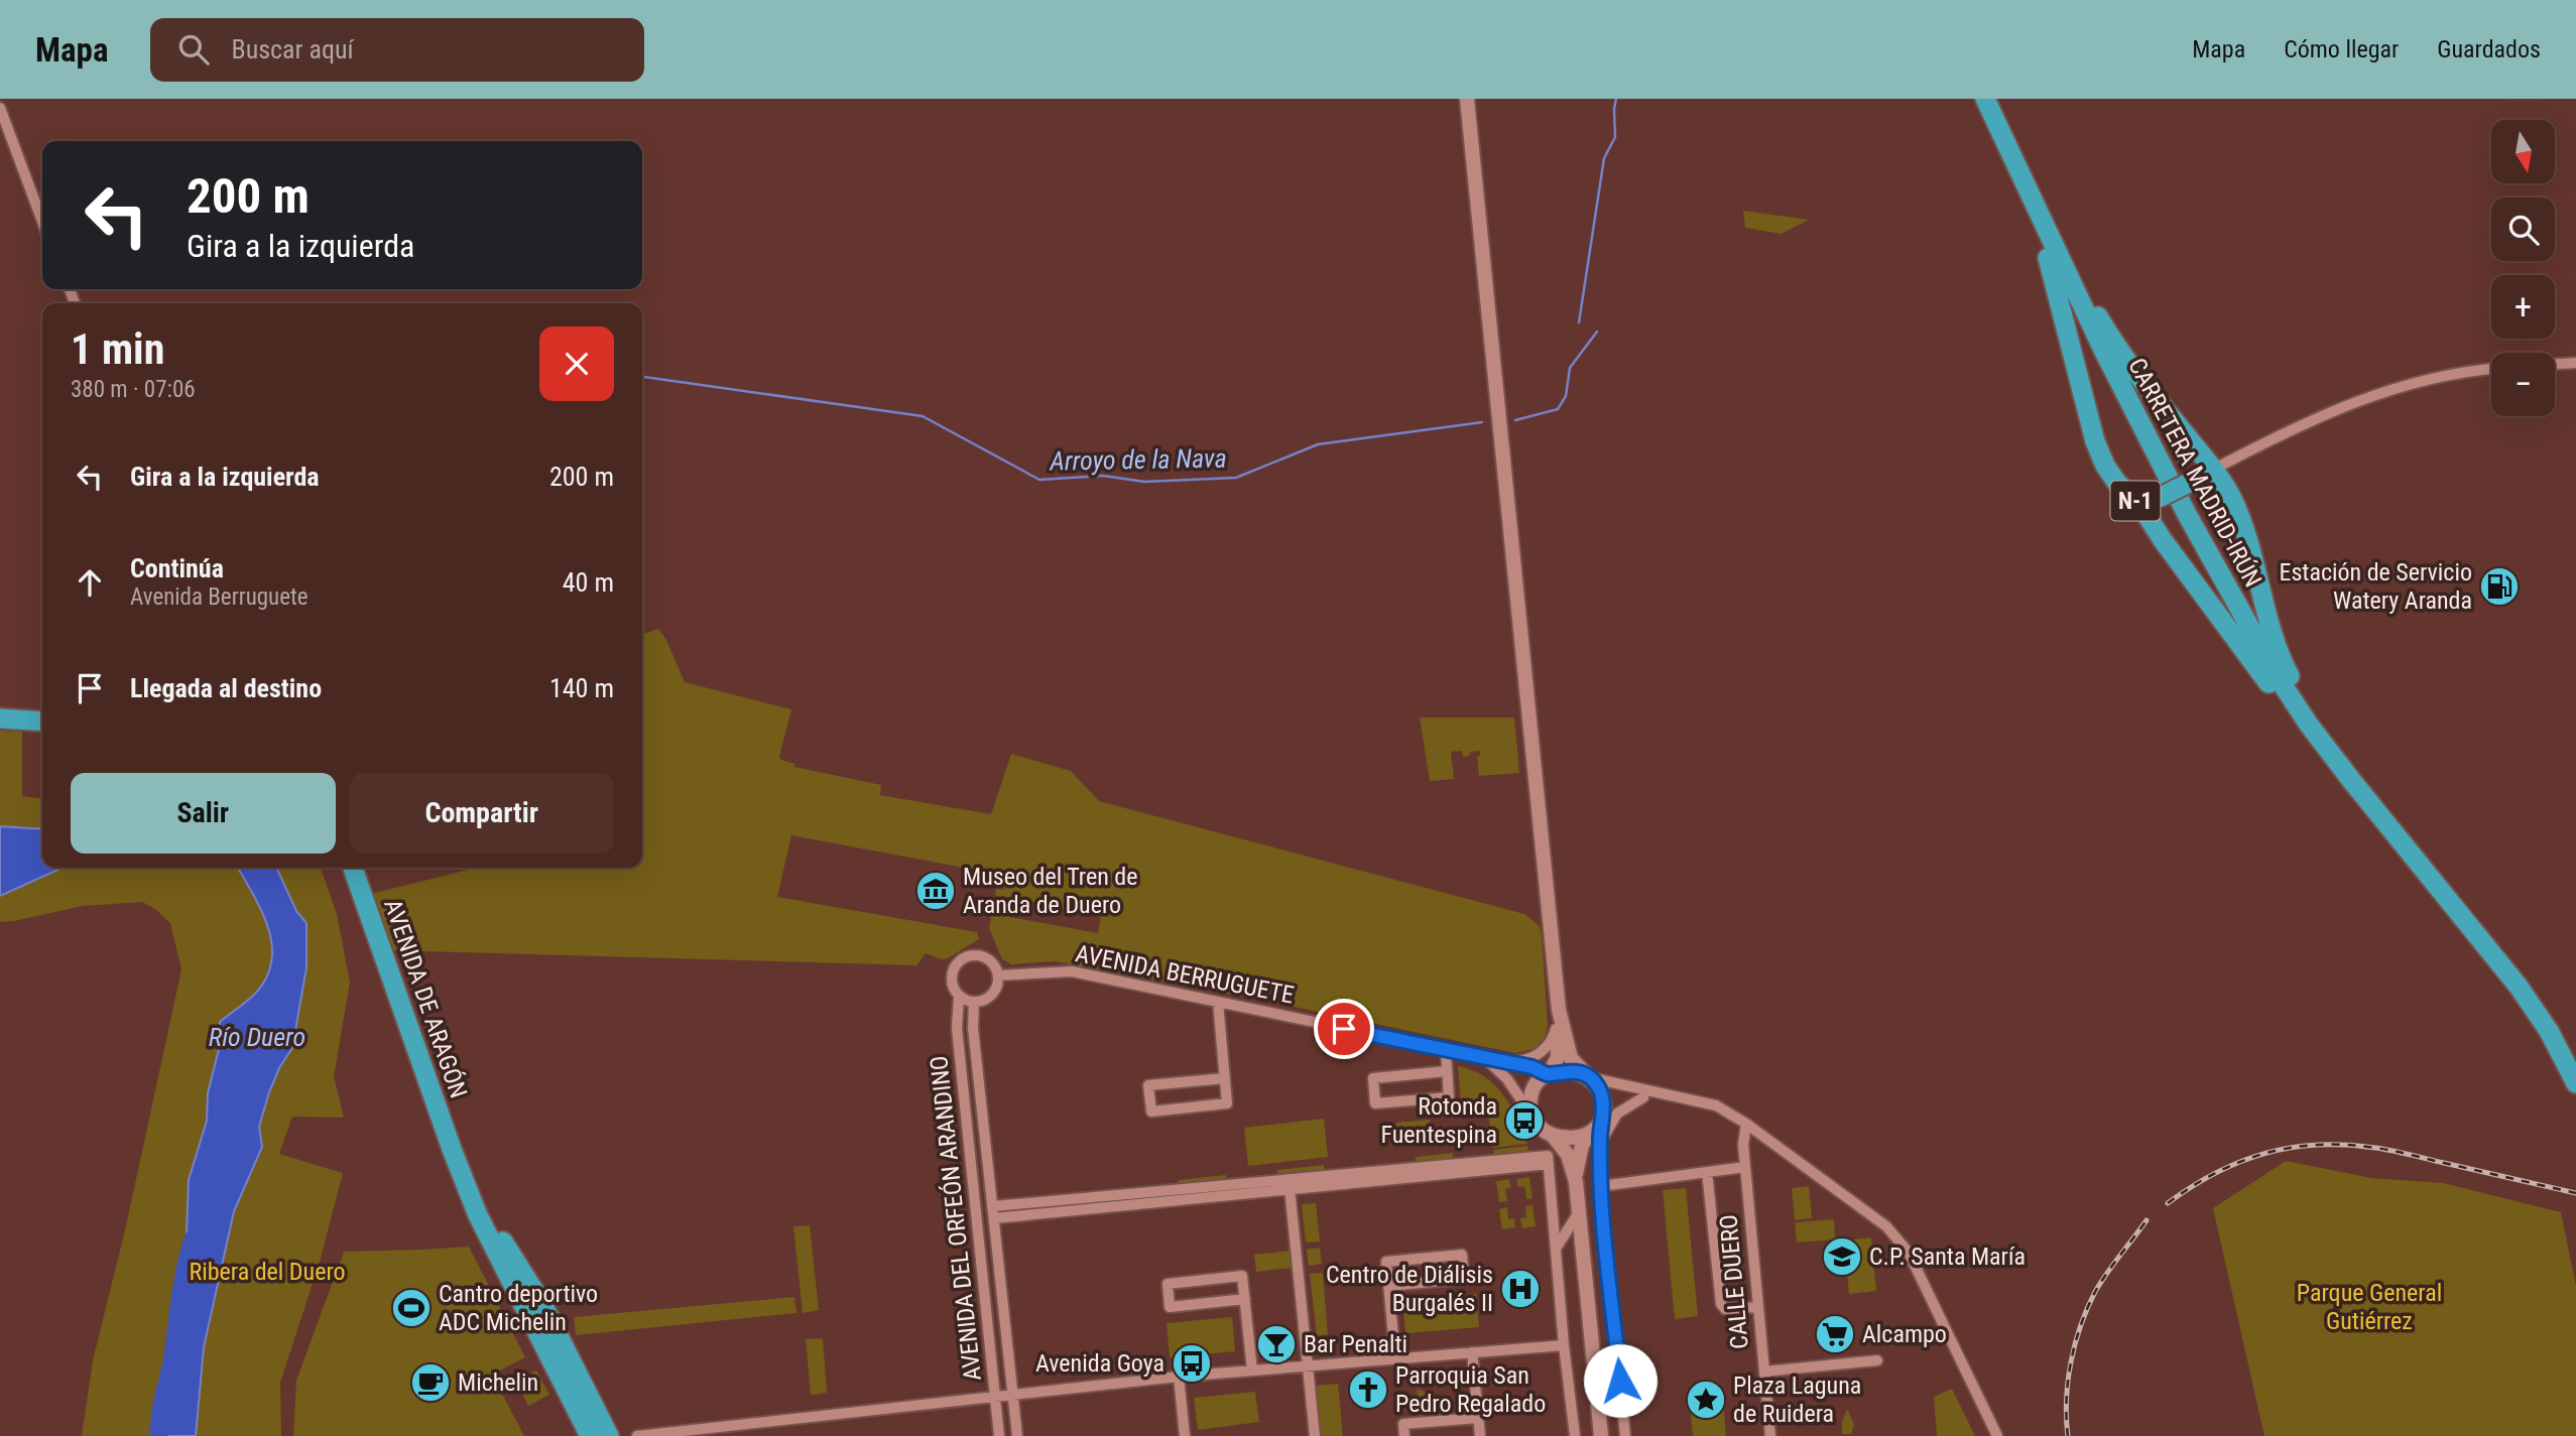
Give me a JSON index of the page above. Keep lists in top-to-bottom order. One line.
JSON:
{"streets":{"highway":["CARRETERA MADRID-IRÚN","N-1","AVENIDA DE ARAGÓN"],"street":["AVENIDA BERRUGUETE","AVENIDA DEL ORFEÓN ARANDINO","CALLE DUERO"]},"crossings":[["CARRETERA MADRID-IRÚN","N-1"],["AVENIDA BERRUGUETE","AVENIDA DEL ORFEÓN ARANDINO"]],"water":["Arroyo de la Nava","Río Duero"],"parks":["Ribera del Duero","Parque General Gutiérrez"],"places":{"fuel station":["Estación de Servicio Watery Aranda"],"museum":["Museo del Tren de Aranda de Duero"],"bus stop":["Rotonda Fuentespina","Avenida Goya"],"school or university":["C.P. Santa María"],"hospital":["Centro de Diálisis Burgalés II"],"sports":["Cantro deportivo ADC Michelin"],"supermarket":["Alcampo"],"bar":["Bar Penalti"],"cafe":["Michelin"],"church":["Parroquia San Pedro Regalado"],"place":["Plaza Laguna de Ruidera"]},"north":"bottom","page":{"header":"Mapa","search":"Buscar aquí","nav":["Mapa","Cómo llegar","Guardados"],"map_buttons":["+","−"],"turn":["200 m","Gira a la izquierda"],"heading":["1 min","380 m · 07:06"],"list":[{"name":"Gira a la izquierda","value":"200 m"},{"name":"Continúa","note":"Avenida Berruguete","value":"40 m"},{"name":"Llegada al destino","value":"140 m"}],"buttons":["Salir","Compartir"]}}
